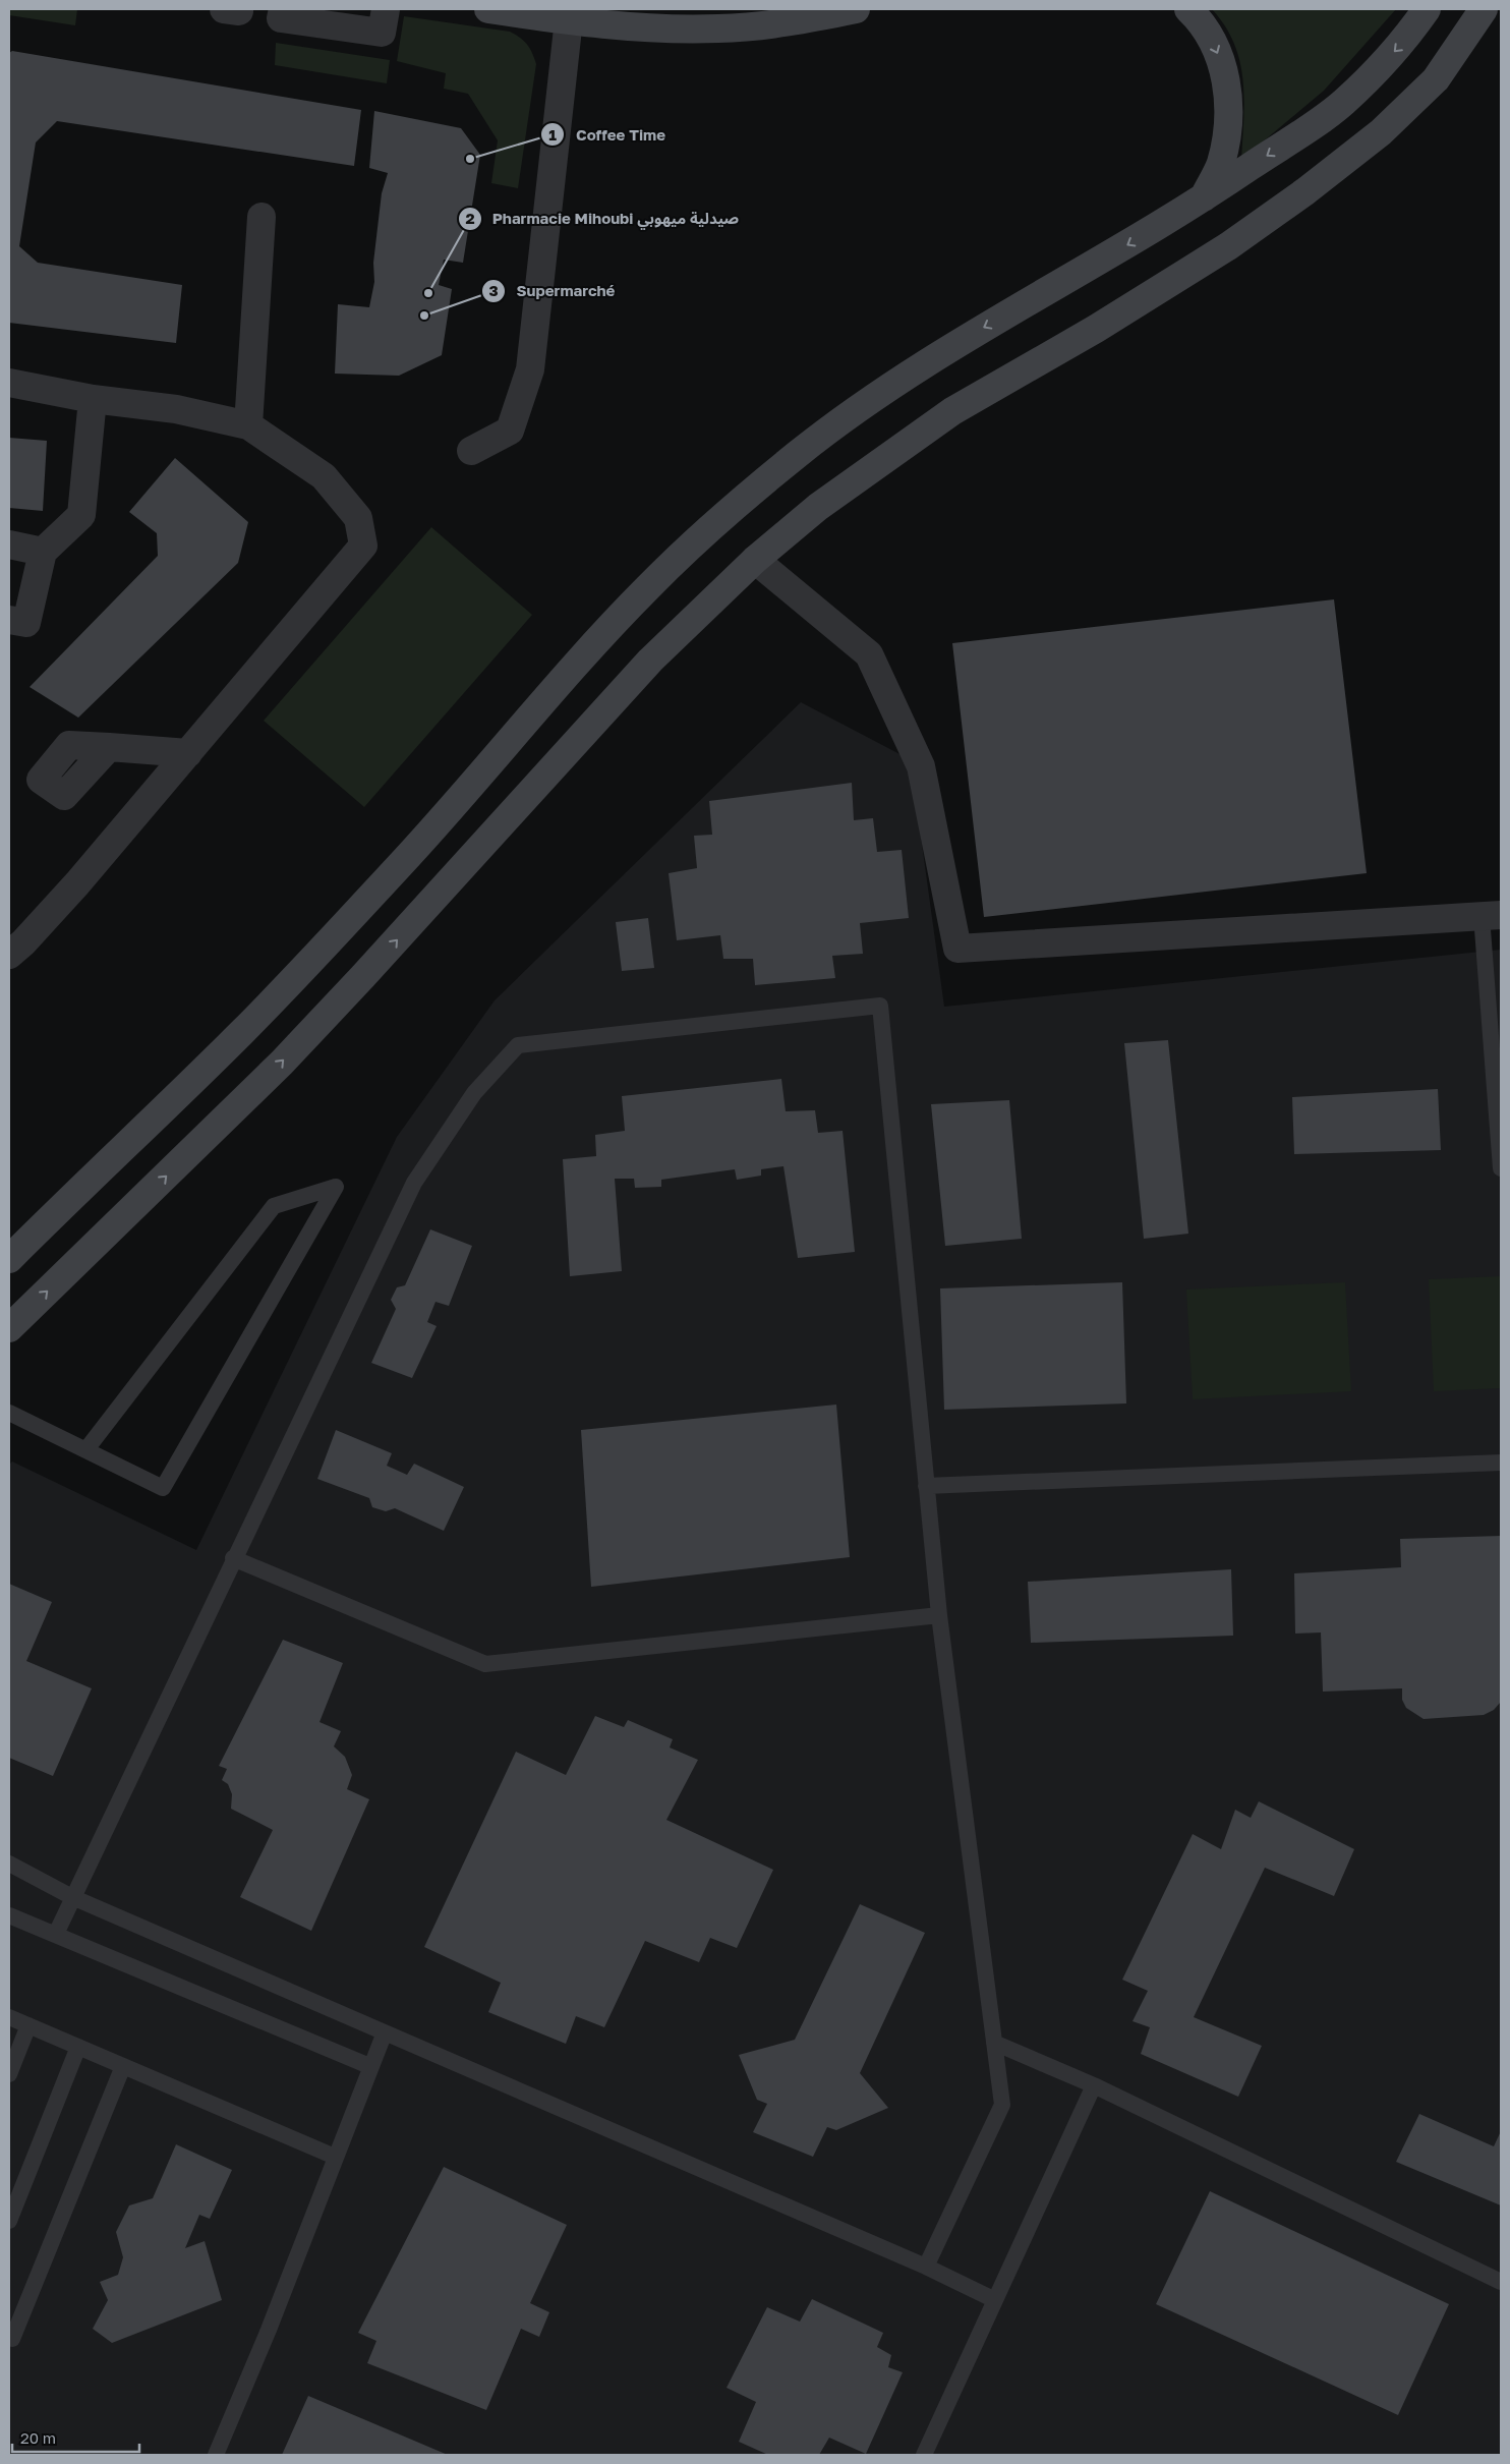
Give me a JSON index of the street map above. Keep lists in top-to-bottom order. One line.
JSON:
{"places":["Coffee Time","Pharmacie Mihoubi صيدلية ميهوبي","Supermarché"],"scale_bar":"20 m"}
